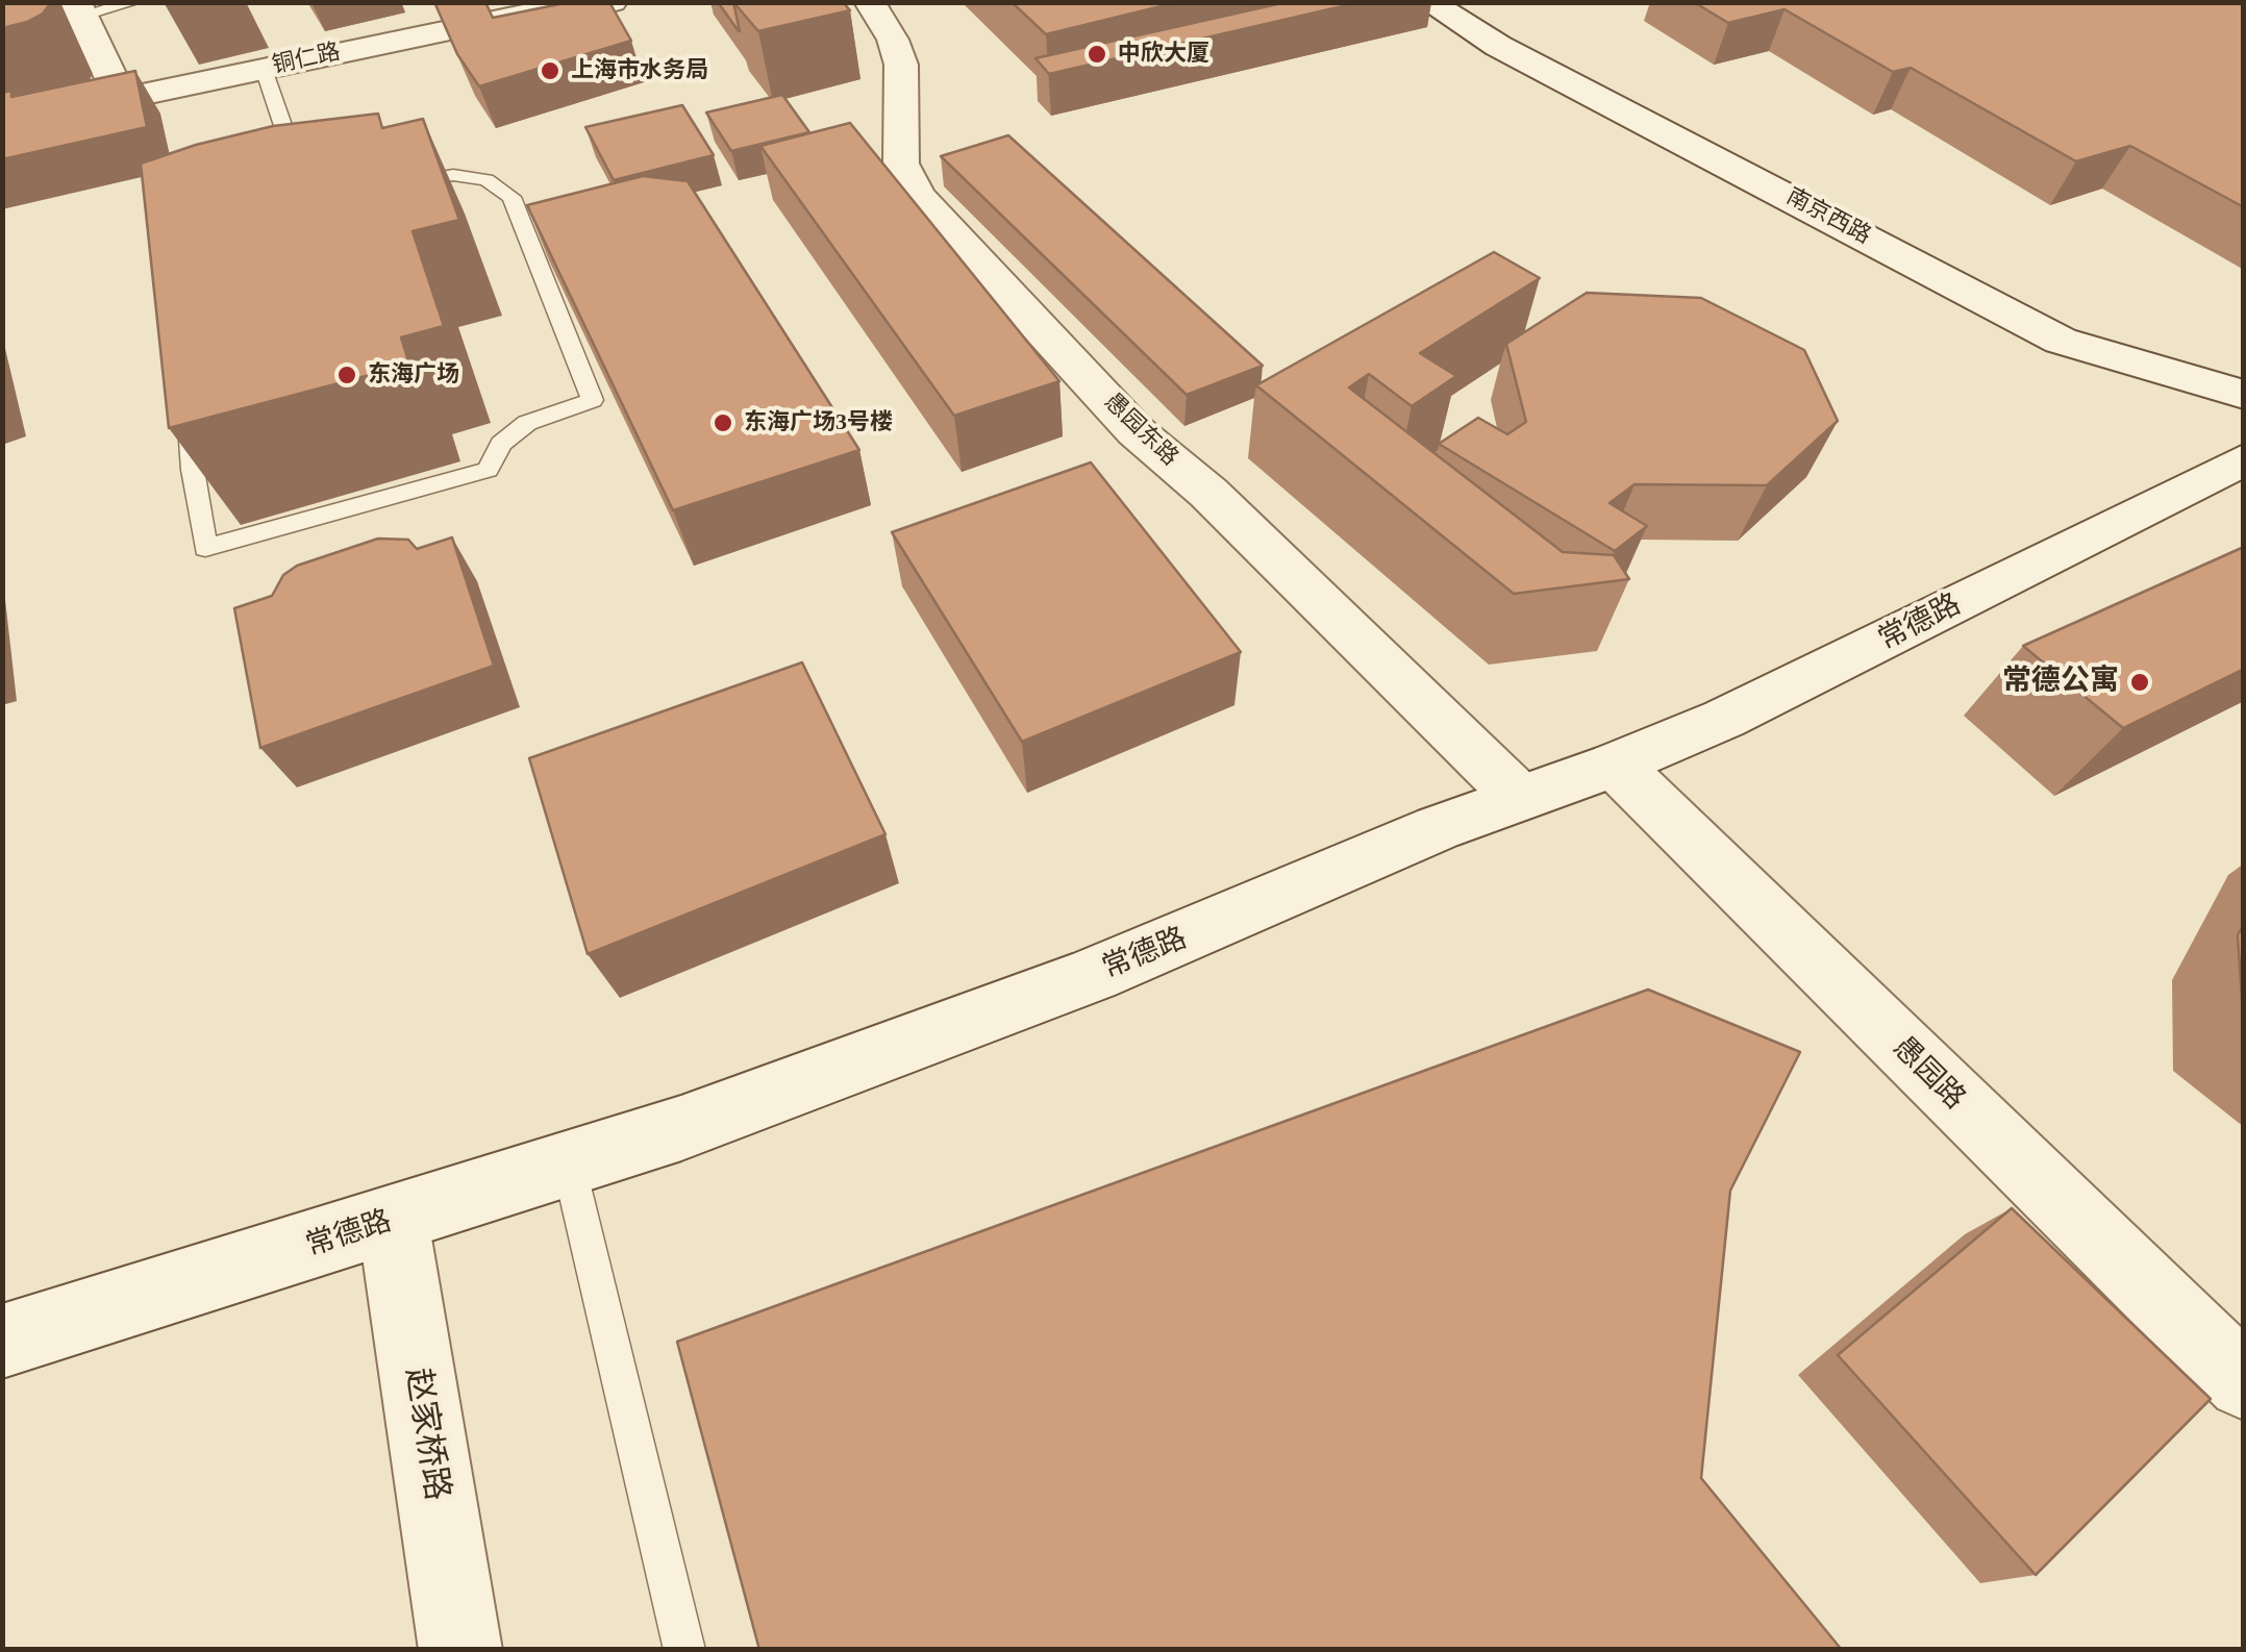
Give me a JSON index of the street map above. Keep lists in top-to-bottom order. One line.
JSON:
{"streets":{"street":["铜仁路","南京西路","愚园东路","常德路","愚园路","赵家桥路"]},"crossings":[["愚园东路","常德路"],["常德路","愚园路"],["常德路","赵家桥路"]],"places":["中欣大厦","上海市水务局","东海广场","东海广场3号楼","常德公寓"]}
